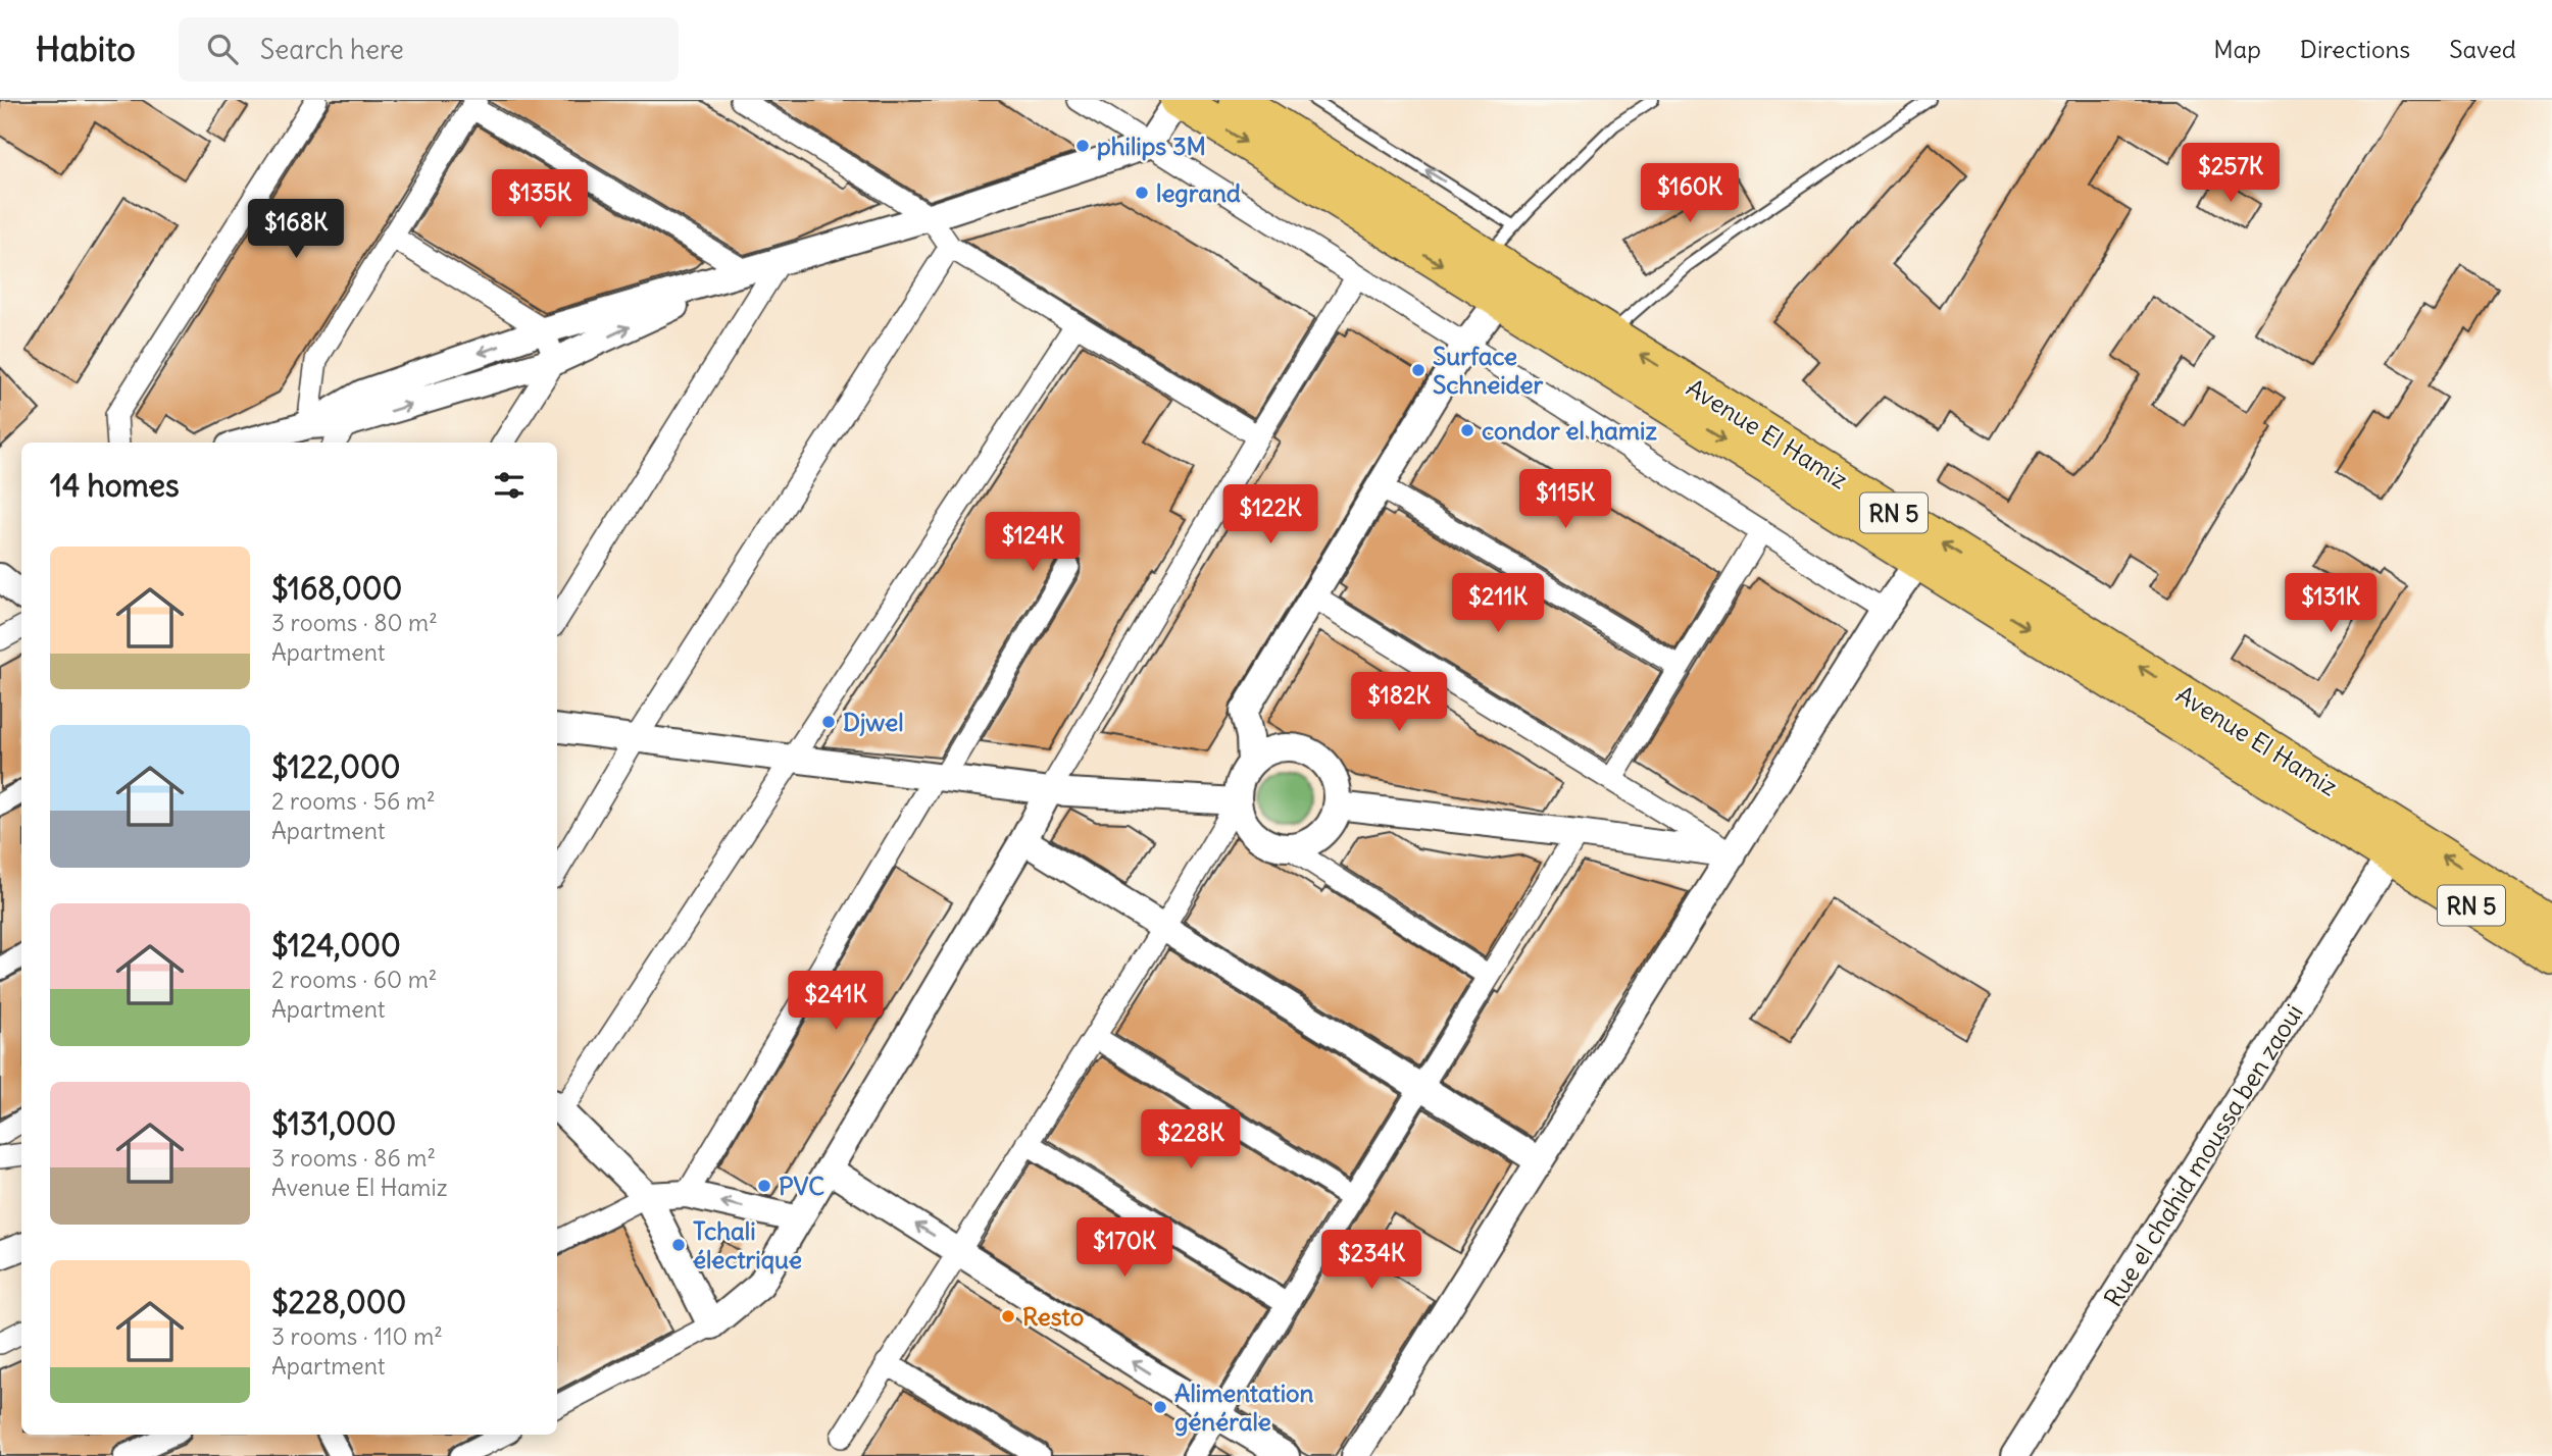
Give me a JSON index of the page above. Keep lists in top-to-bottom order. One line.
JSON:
{"streets":{"highway":["Avenue El Hamiz","RN 5"],"street":["Rue el chahid moussa ben zaoui"]},"crossings":[["RN 5","Rue el chahid moussa ben zaoui"]],"places":["philips 3M","legrand","Surface Schneider","condor el hamiz","Djwel","PVC","Tchali électrique","Resto","Alimentation générale"],"page":{"header":"Habito","search":"Search here","nav":["Map","Directions","Saved"],"price":["$257K","$160K","$135K","$168K","$115K","$122K","$124K","$211K","$131K","$182K","$241K","$228K","$170K","$234K"],"heading":"14 homes","list":[{"name":"$168,000","note":"3 rooms · 80 m² · Apartment"},{"name":"$122,000","note":"2 rooms · 56 m² · Apartment"},{"name":"$124,000","note":"2 rooms · 60 m² · Apartment"},{"name":"$131,000","note":"3 rooms · 86 m² · Avenue El Hamiz"},{"name":"$228,000","note":"3 rooms · 110 m² · Apartment"}]}}
